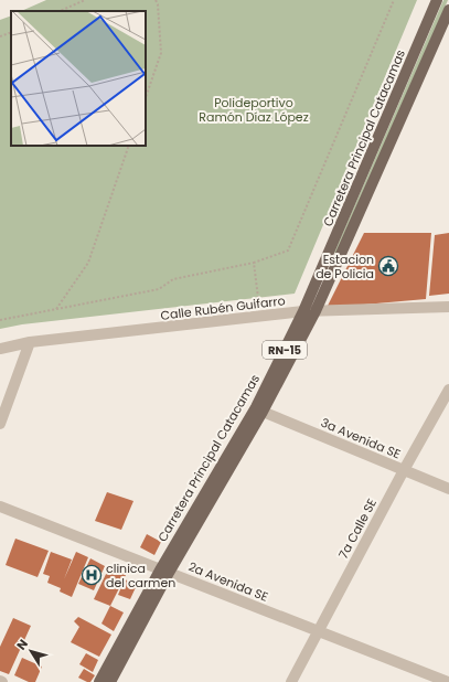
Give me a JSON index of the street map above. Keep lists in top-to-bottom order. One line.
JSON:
{"streets":{"main road":["Carretera Principal Catacamas","RN-15"],"street":["Calle Rubén Guifarro","3a Avenida SE","7a Calle SE","2a Avenida SE"]},"crossings":[["Carretera Principal Catacamas","Calle Rubén Guifarro"],["Carretera Principal Catacamas","3a Avenida SE"],["Carretera Principal Catacamas","2a Avenida SE"],["3a Avenida SE","7a Calle SE"],["7a Calle SE","2a Avenida SE"]],"parks":["Polideportivo Ramón Díaz López"],"places":{"public building":["Estacion de Policia"],"hospital":["clinica del carmen"]},"north":"top left"}
